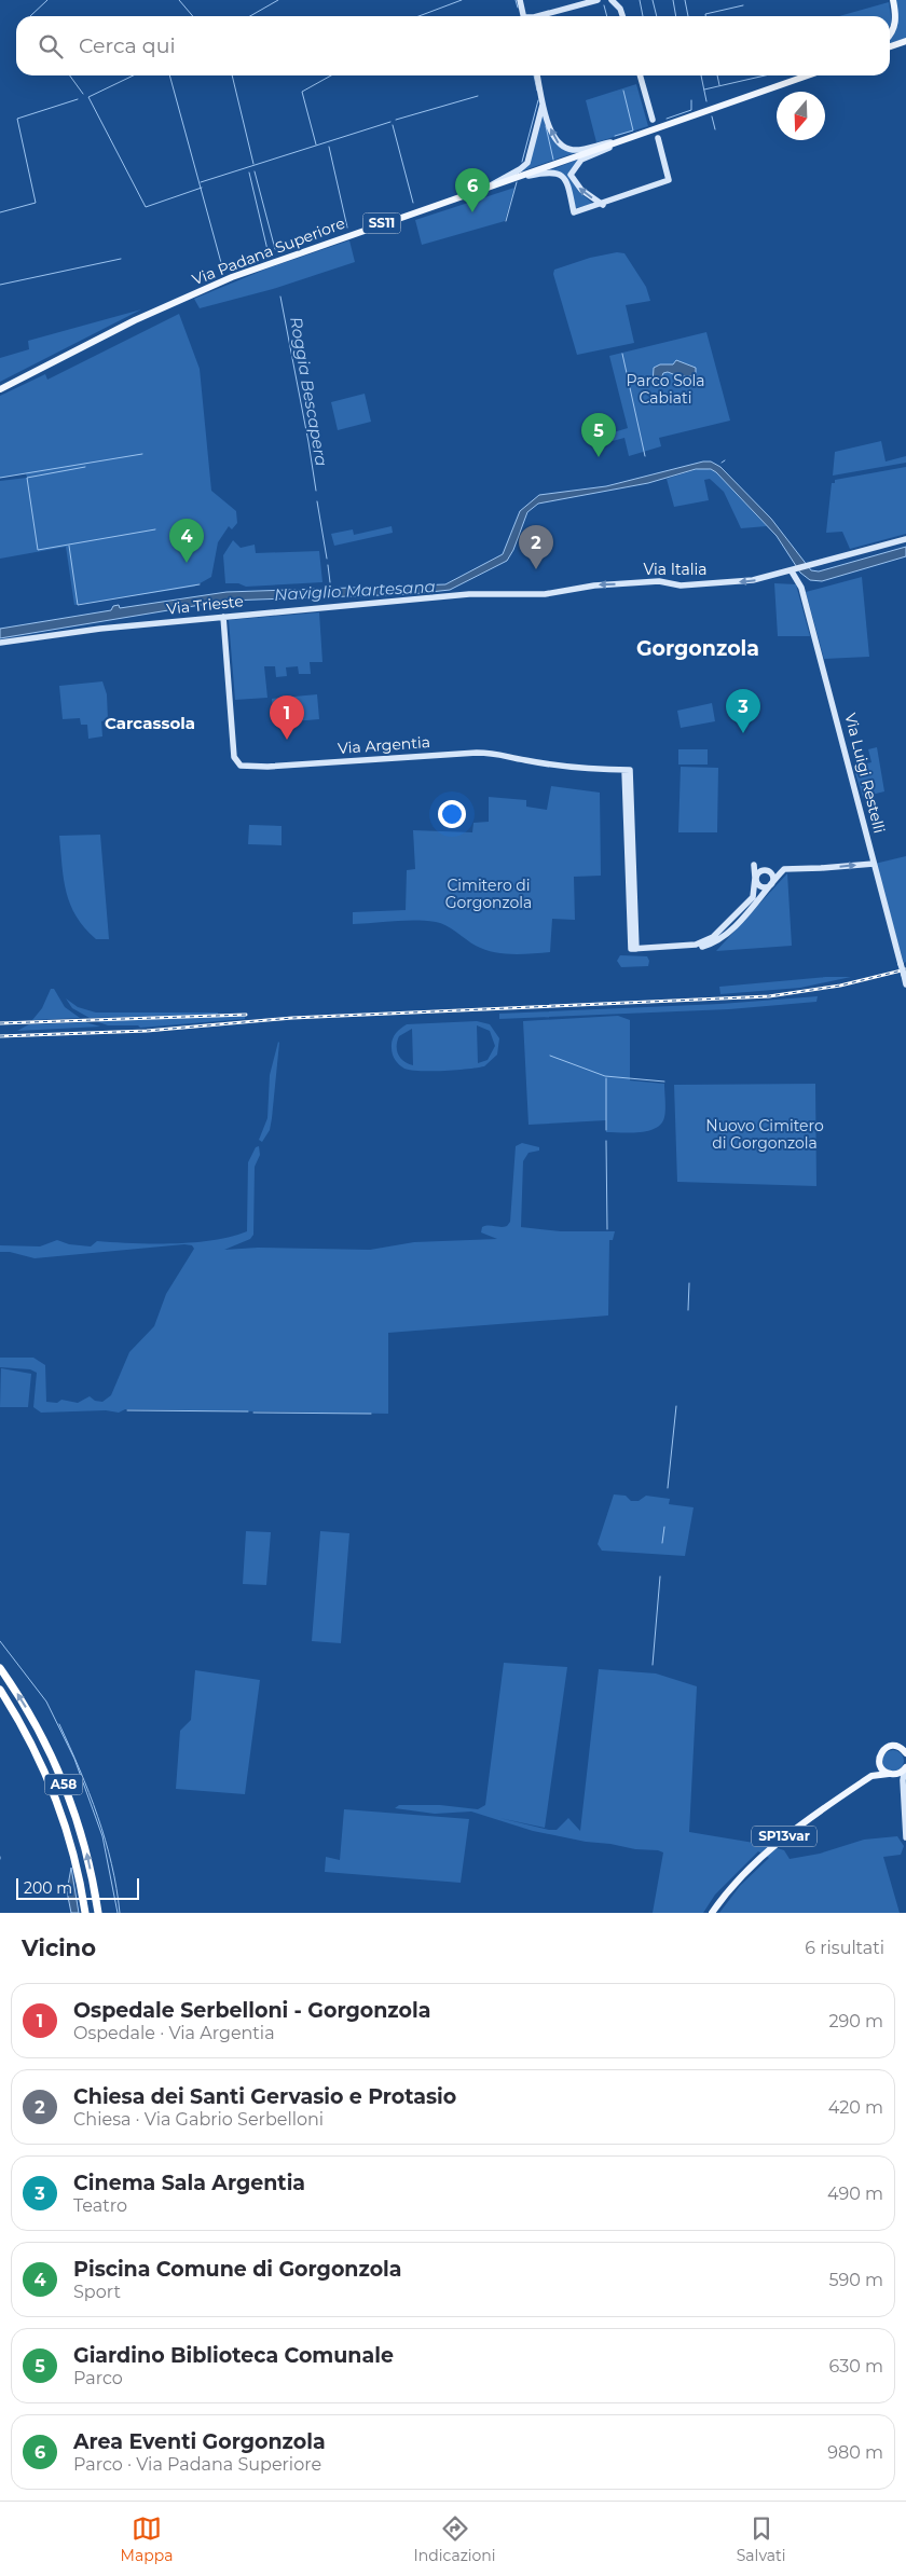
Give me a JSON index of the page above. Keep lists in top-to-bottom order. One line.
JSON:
{"streets":{"highway":["A58"],"main road":["SS11","Via Padana Superiore","SP13var"],"street":["Via Italia","Via Trieste","Via Argentia","Via Luigi Restelli"]},"crossings":[["SS11","Via Padana Superiore"],["Via Italia","Via Trieste"],["Via Italia","Via Luigi Restelli"],["Via Trieste","Via Argentia"]],"one_way":["Via Italia"],"districts":["Gorgonzola","Carcassola"],"water":["Roggia Bescapera","Naviglio Martesana"],"parks":["Parco Sola Cabiati","Cimitero di Gorgonzola","Nuovo Cimitero di Gorgonzola"],"scale_bar":"200 m","north":"bottom","page":{"search":"Cerca qui","pins":["6","5","4","2","3","1"],"scale":"200 m","heading":["Vicino","6 risultati"],"list":[{"mark":"1","name":"Ospedale Serbelloni - Gorgonzola","note":"Ospedale · Via Argentia","value":"290 m"},{"mark":"2","name":"Chiesa dei Santi Gervasio e Protasio","note":"Chiesa · Via Gabrio Serbelloni","value":"420 m"},{"mark":"3","name":"Cinema Sala Argentia","note":"Teatro","value":"490 m"},{"mark":"4","name":"Piscina Comune di Gorgonzola","note":"Sport","value":"590 m"},{"mark":"5","name":"Giardino Biblioteca Comunale","note":"Parco","value":"630 m"},{"mark":"6","name":"Area Eventi Gorgonzola","note":"Parco · Via Padana Superiore","value":"980 m"}],"nav":["Mappa","Indicazioni","Salvati"]}}
